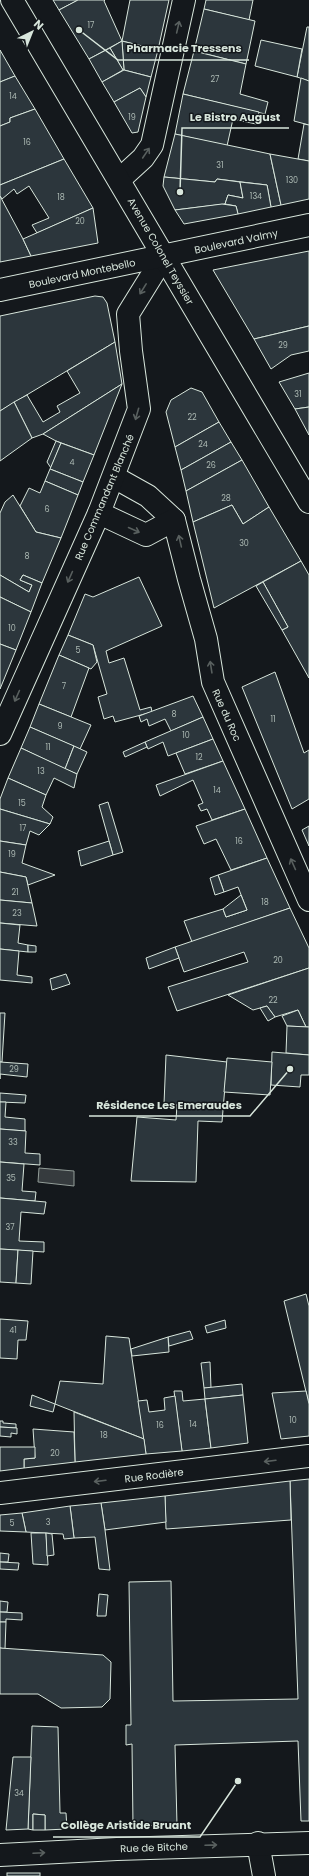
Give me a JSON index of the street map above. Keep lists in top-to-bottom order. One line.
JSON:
{"streets":{"street":["Boulevard Valmy","Avenue Colonel Teyssier","Boulevard Montebello","Rue Commandant Blanché","Rue du Roc","Rue Rodière","Rue de Bitche"]},"crossings":[["Boulevard Valmy","Avenue Colonel Teyssier"],["Boulevard Valmy","Boulevard Montebello"],["Boulevard Valmy","Rue Commandant Blanché"],["Avenue Colonel Teyssier","Boulevard Montebello"],["Avenue Colonel Teyssier","Rue Commandant Blanché"],["Boulevard Montebello","Rue Commandant Blanché"]],"one_way":["Rue Commandant Blanché","Rue du Roc","Rue Rodière","Rue de Bitche"],"places":["Pharmacie Tressens","Le Bistro August","Résidence Les Emeraudes","Collège Aristide Bruant"],"house_numbers":["17","27","14","19","16","31","130","134","18","20","29","31","22","24","4","26","28","6","30","8","10","5","7","8","11","9","10","11","12","13","14","15","17","16","19","21","18","23","20","22","29","33","35","37","41","10","14","16","18","20","3","5","34"],"north":"top right"}
